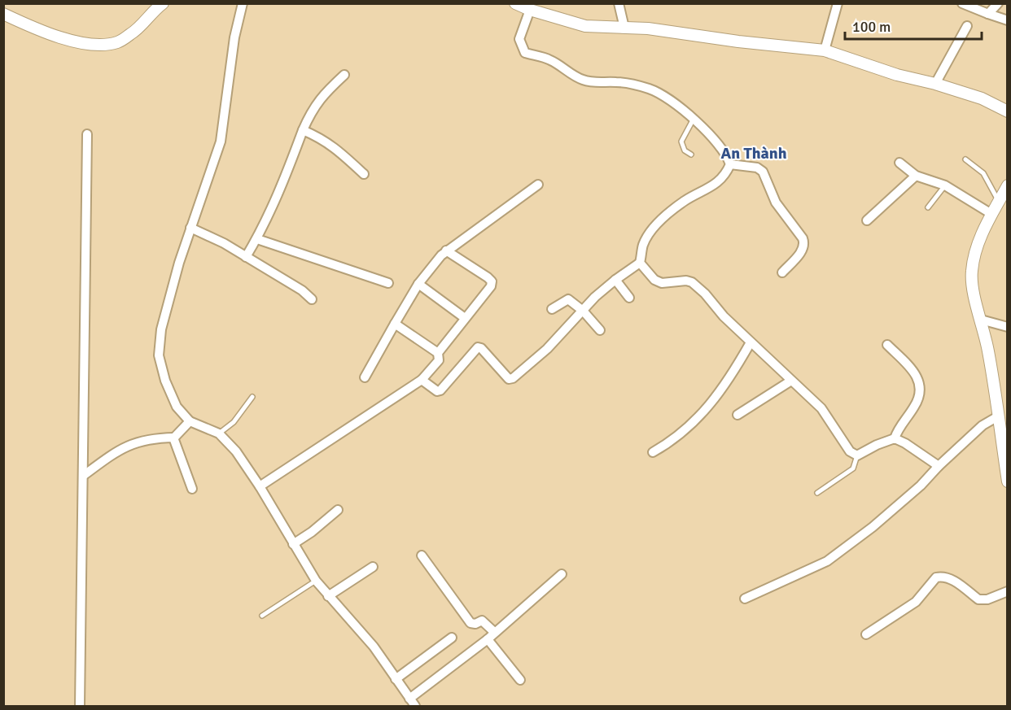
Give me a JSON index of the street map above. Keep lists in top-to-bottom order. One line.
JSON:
{"districts":["An Thành"],"scale_bar":"100 m"}
